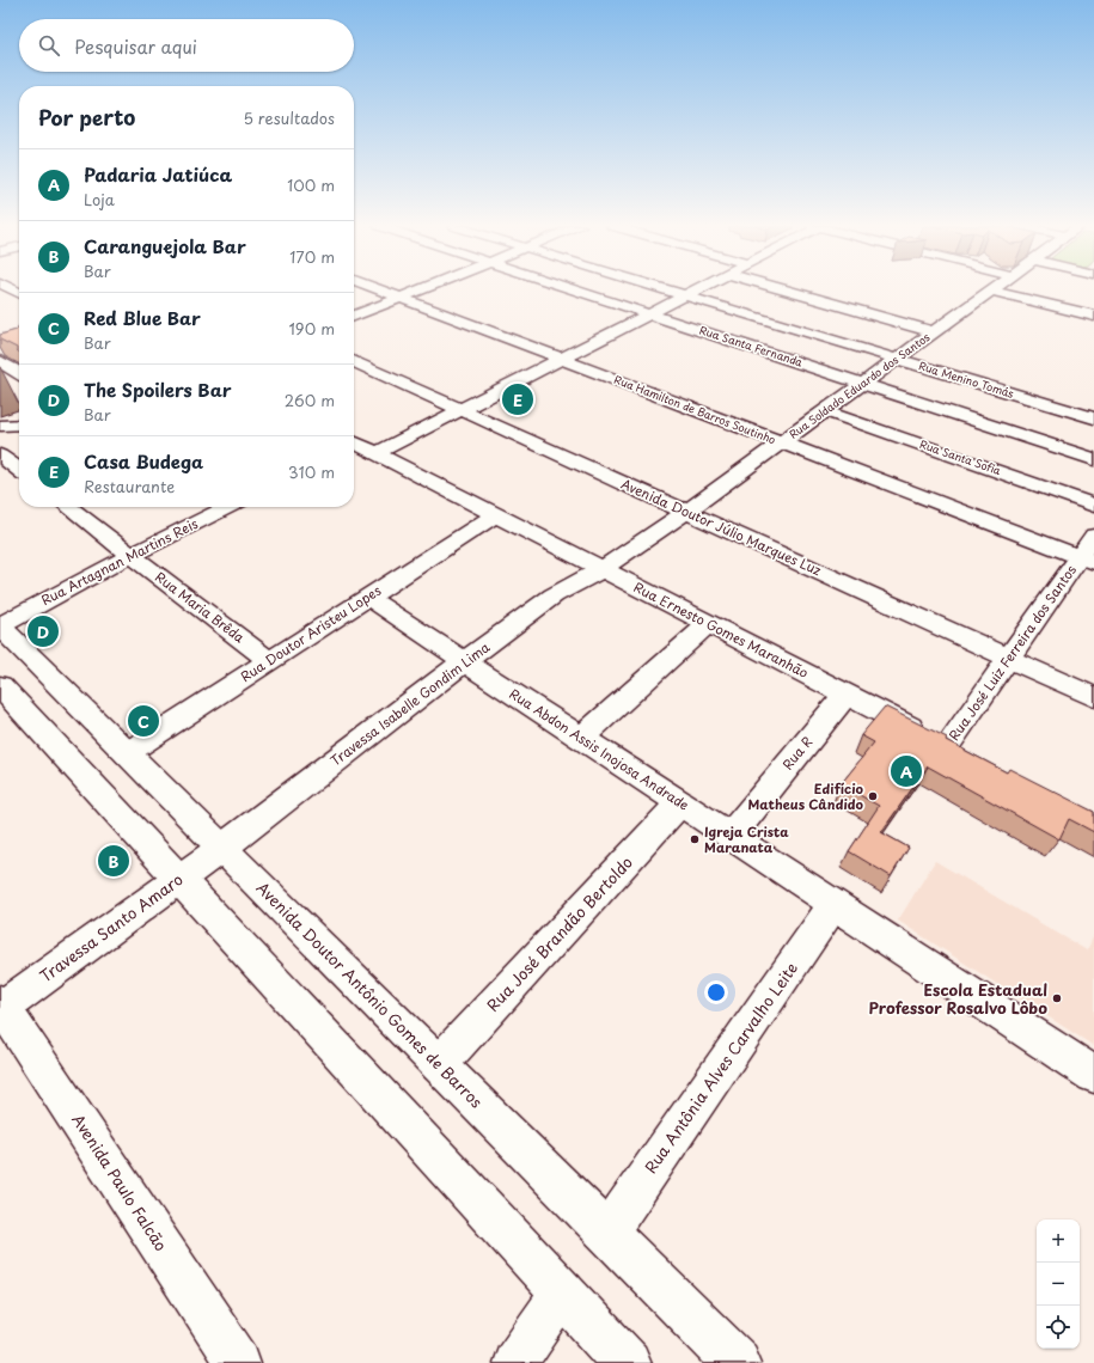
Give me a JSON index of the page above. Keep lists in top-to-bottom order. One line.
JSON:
{"streets":{"main road":["Avenida Doutor Antônio Gomes de Barros"],"street":["Rua Santa Fernanda","Rua Menino Tomás","Rua Soldado Eduardo dos Santos","Rua Hamilton de Barros Soutinho","Rua Santa Sofia","Avenida Doutor Júlio Marques Luz","Rua Artagnan Martins Reis","Rua Maria Brêda","Rua Ernesto Gomes Maranhão","Rua Doutor Aristeu Lopes","Rua José Luiz Ferreira dos Santos","Travessa Isabelle Gondim Lima","Rua Abdon Assis Inojosa Andrade","Rua R","Travessa Santo Amaro","Rua José Brandão Bertoldo","Rua Antônia Alves Carvalho Leite","Avenida Paulo Falcão"]},"crossings":[["Rua Santa Fernanda","Rua Soldado Eduardo dos Santos"],["Rua Menino Tomás","Rua Soldado Eduardo dos Santos"],["Rua Soldado Eduardo dos Santos","Rua Hamilton de Barros Soutinho"],["Rua Soldado Eduardo dos Santos","Rua Santa Sofia"],["Rua Soldado Eduardo dos Santos","Avenida Doutor Júlio Marques Luz"],["Rua Soldado Eduardo dos Santos","Rua Ernesto Gomes Maranhão"],["Rua Soldado Eduardo dos Santos","Travessa Isabelle Gondim Lima"],["Rua Hamilton de Barros Soutinho","Rua José Luiz Ferreira dos Santos"],["Avenida Doutor Júlio Marques Luz","Rua José Luiz Ferreira dos Santos"],["Rua Artagnan Martins Reis","Rua Maria Brêda"],["Rua Artagnan Martins Reis","Avenida Doutor Antônio Gomes de Barros"],["Rua Maria Brêda","Rua Doutor Aristeu Lopes"],["Rua Ernesto Gomes Maranhão","Rua Doutor Aristeu Lopes"],["Rua Ernesto Gomes Maranhão","Rua José Luiz Ferreira dos Santos"],["Rua Ernesto Gomes Maranhão","Travessa Isabelle Gondim Lima"],["Rua Ernesto Gomes Maranhão","Rua R"],["Rua Doutor Aristeu Lopes","Rua Abdon Assis Inojosa Andrade"],["Rua Doutor Aristeu Lopes","Avenida Doutor Antônio Gomes de Barros"],["Travessa Isabelle Gondim Lima","Rua Abdon Assis Inojosa Andrade"],["Travessa Isabelle Gondim Lima","Travessa Santo Amaro"],["Travessa Isabelle Gondim Lima","Avenida Doutor Antônio Gomes de Barros"],["Rua Abdon Assis Inojosa Andrade","Rua R"],["Rua Abdon Assis Inojosa Andrade","Rua José Brandão Bertoldo"],["Rua Abdon Assis Inojosa Andrade","Rua Antônia Alves Carvalho Leite"],["Travessa Santo Amaro","Avenida Doutor Antônio Gomes de Barros"],["Travessa Santo Amaro","Avenida Paulo Falcão"],["Rua José Brandão Bertoldo","Avenida Doutor Antônio Gomes de Barros"],["Avenida Doutor Antônio Gomes de Barros","Rua Antônia Alves Carvalho Leite"]],"places":["Edifício Matheus Cândido","Igreja Crista Maranata","Escola Estadual Professor Rosalvo Lôbo"],"page":{"search":"Pesquisar aqui","heading":["Por perto","5 resultados"],"list":[{"mark":"A","name":"Padaria Jatiúca","note":"Loja","value":"100 m"},{"mark":"B","name":"Caranguejola Bar","note":"Bar","value":"170 m"},{"mark":"C","name":"Red Blue Bar","note":"Bar","value":"190 m"},{"mark":"D","name":"The Spoilers Bar","note":"Bar","value":"260 m"},{"mark":"E","name":"Casa Budega","note":"Restaurante","value":"310 m"}],"pins":["E","D","C","A","B"],"map_buttons":["+","−"]}}
